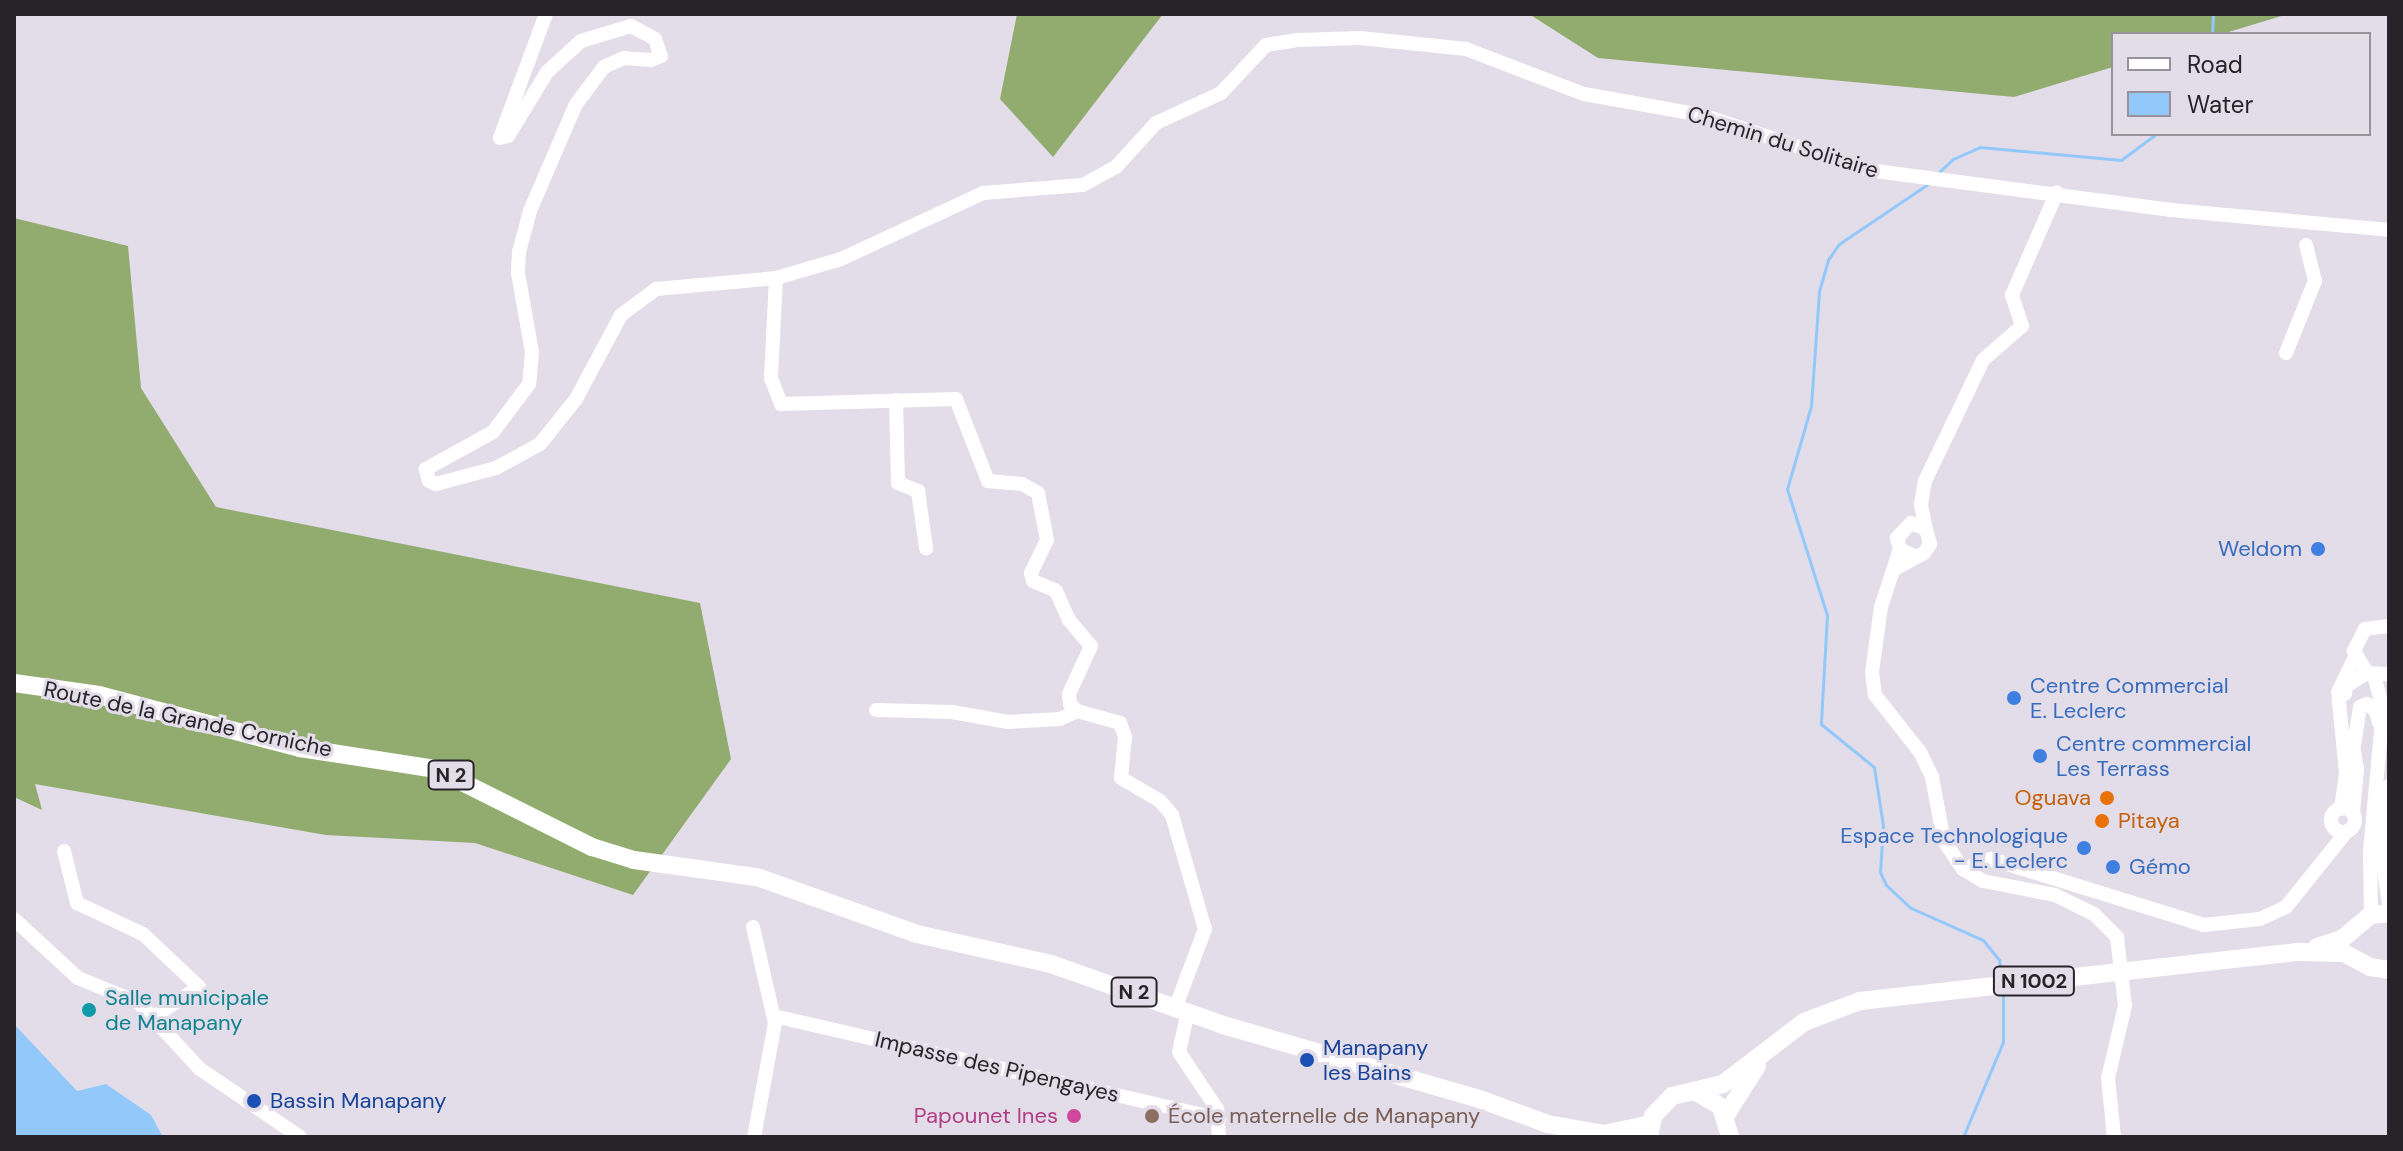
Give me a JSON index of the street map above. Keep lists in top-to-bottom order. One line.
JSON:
{"streets":{"main road":["Route de la Grande Corniche","N 2","N 1002"],"street":["Chemin du Solitaire","Impasse des Pipengayes"]},"places":["Weldom","Centre Commercial E. Leclerc","Centre commercial Les Terrass","Oguava","Pitaya","Espace Technologique - E. Leclerc","Gémo","Salle municipale de Manapany","Manapany les Bains","Bassin Manapany","Papounet Ines","École maternelle de Manapany"],"legend":["Road","Water"]}
